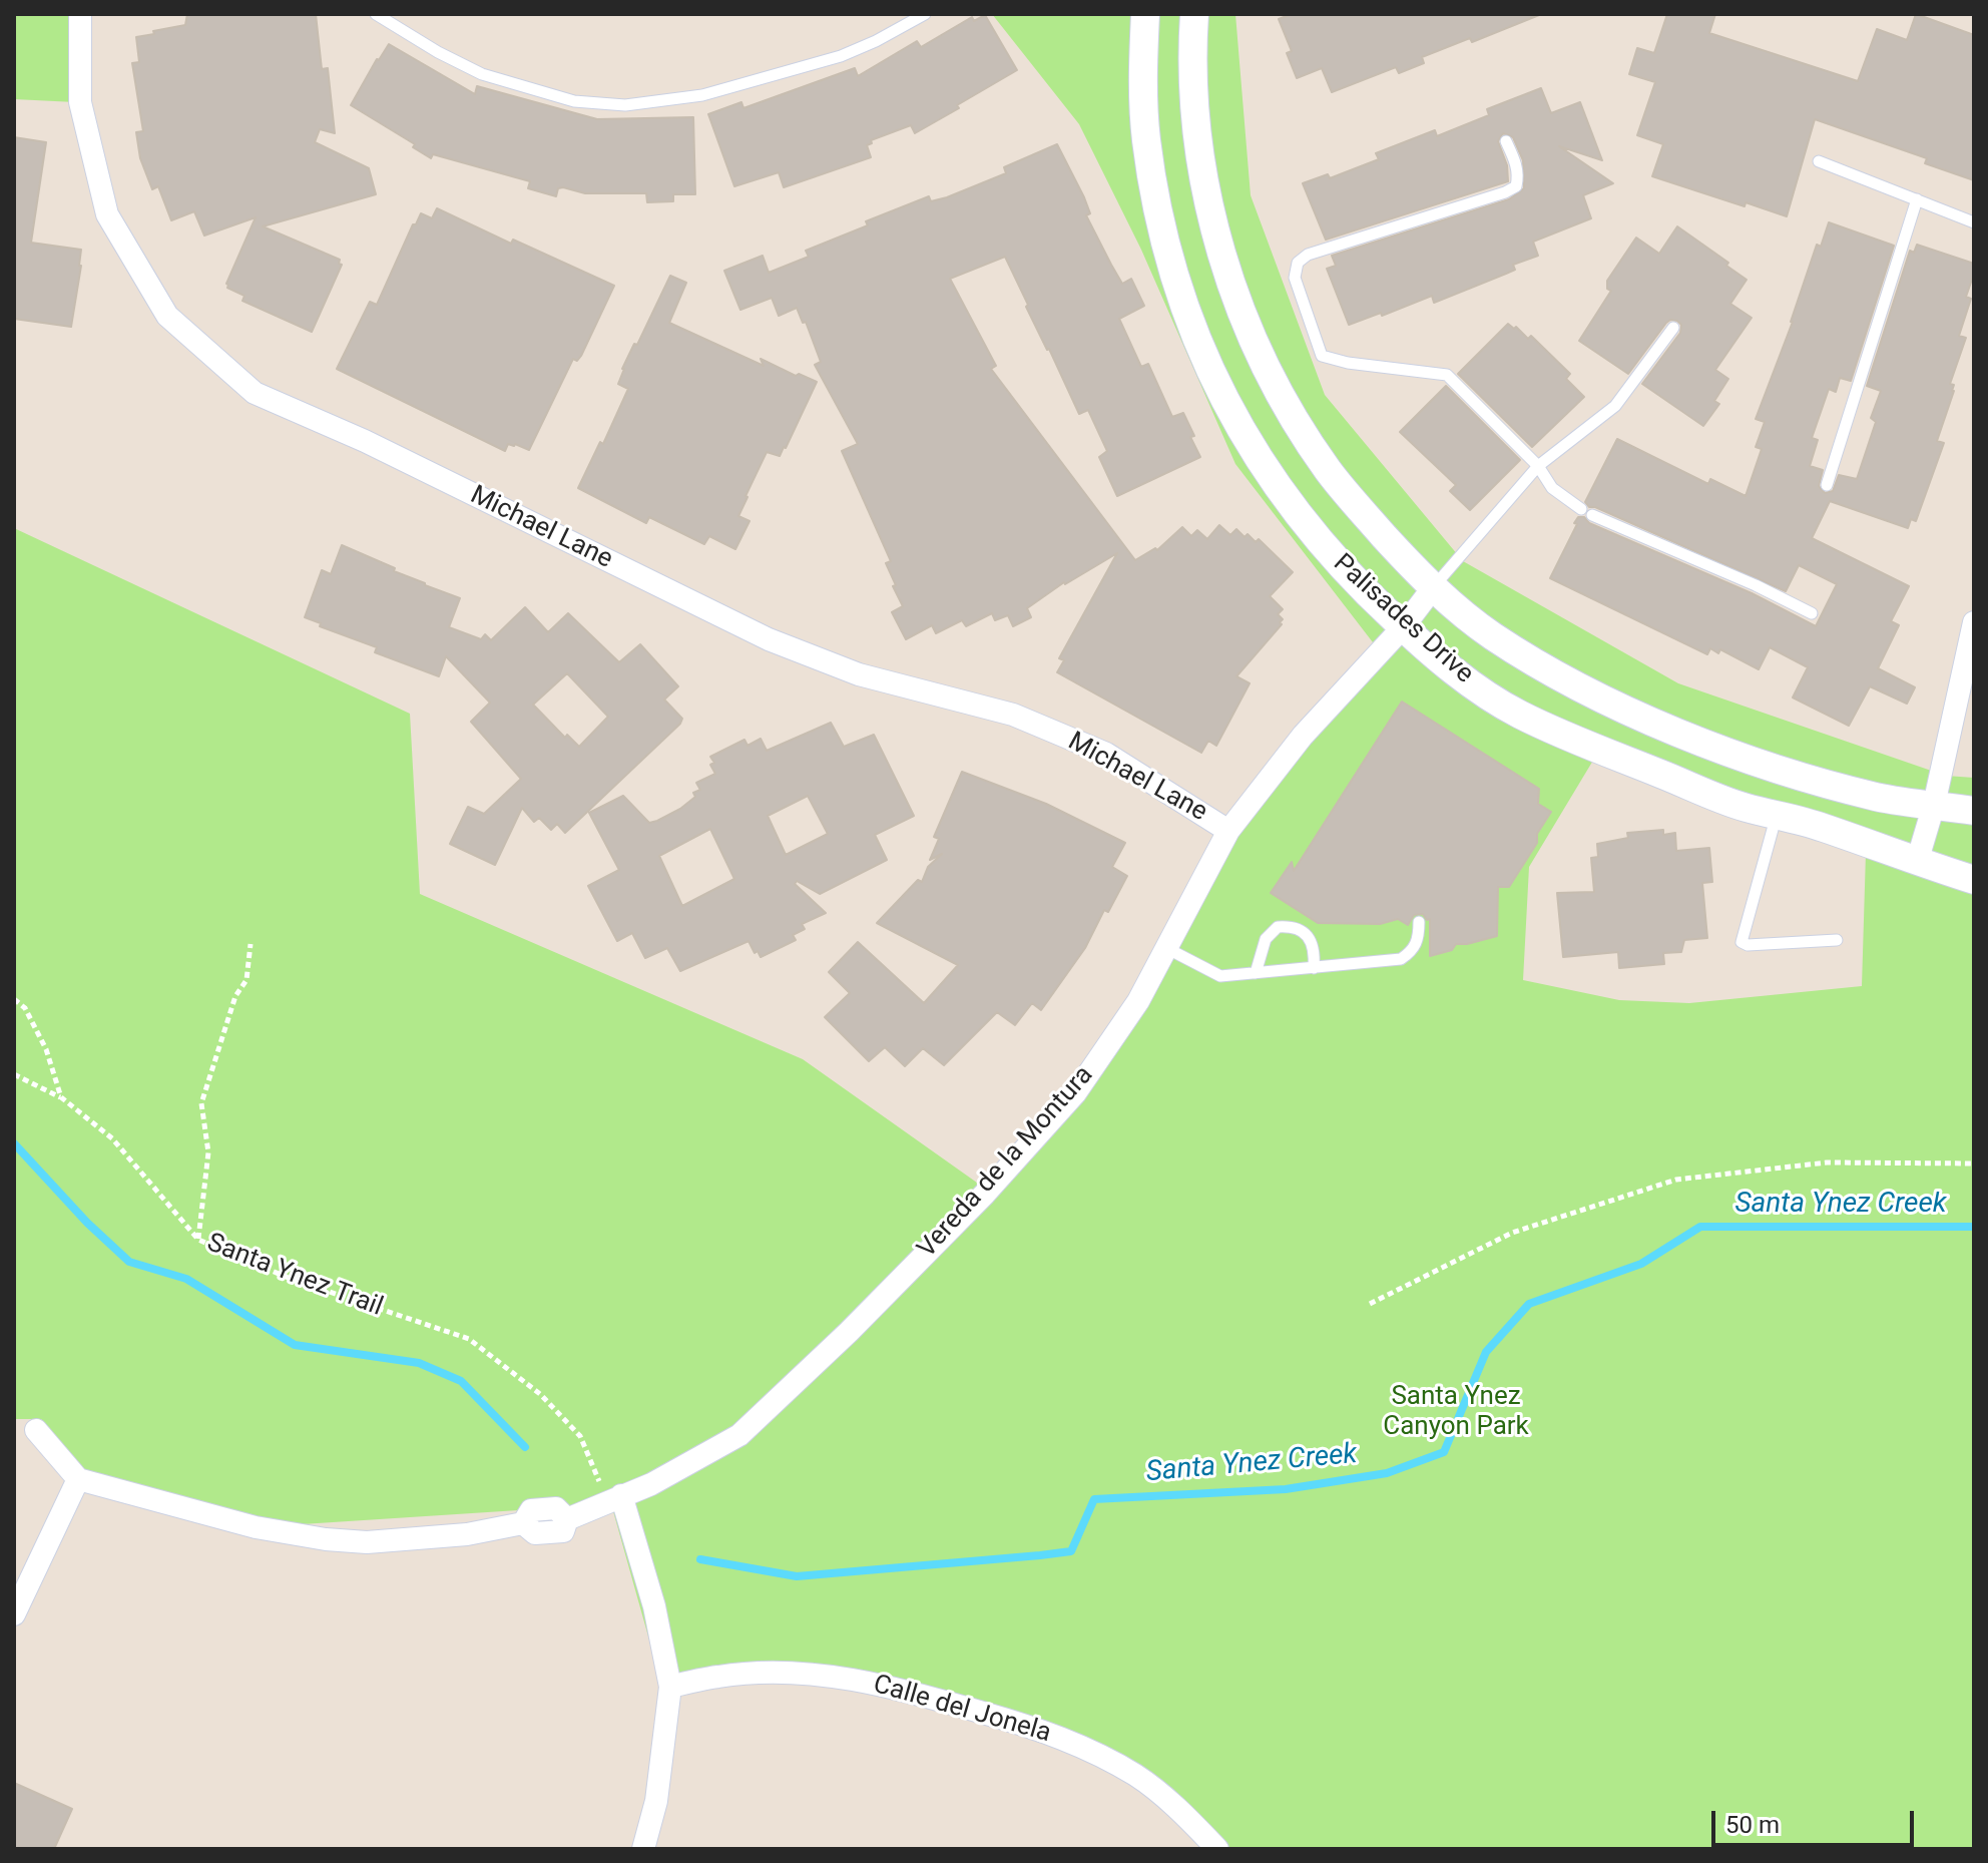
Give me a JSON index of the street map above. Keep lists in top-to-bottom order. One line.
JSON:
{"streets":{"street":["Michael Lane","Palisades Drive","Vereda de la Montura","Calle del Jonela"],"path":["Santa Ynez Trail"]},"crossings":[["Michael Lane","Vereda de la Montura"],["Palisades Drive","Vereda de la Montura"]],"water":["Santa Ynez Creek"],"parks":["Santa Ynez Canyon Park"],"scale_bar":"50 m"}
